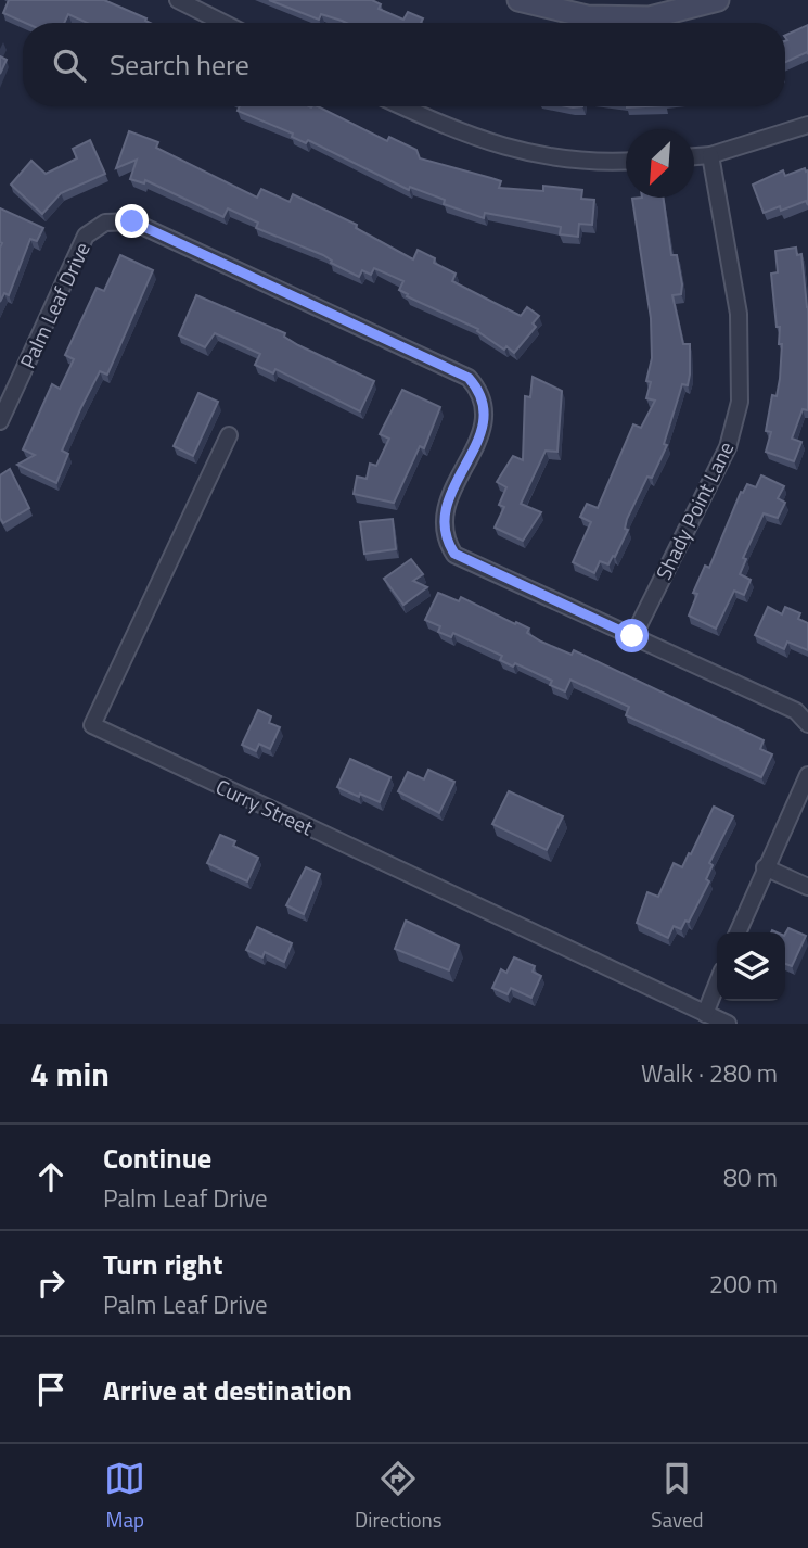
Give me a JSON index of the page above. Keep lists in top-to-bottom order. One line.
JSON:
{"streets":{"street":["Palm Leaf Drive","Shady Point Lane","Curry Street"]},"crossings":[["Palm Leaf Drive","Shady Point Lane"]],"north":"bottom left","page":{"search":"Search here","heading":["4 min","Walk · 280 m"],"list":[["Continue","Palm Leaf Drive","80 m"],["Turn right","Palm Leaf Drive","200 m"],"Arrive at destination"],"nav":["Map","Directions","Saved"]}}
